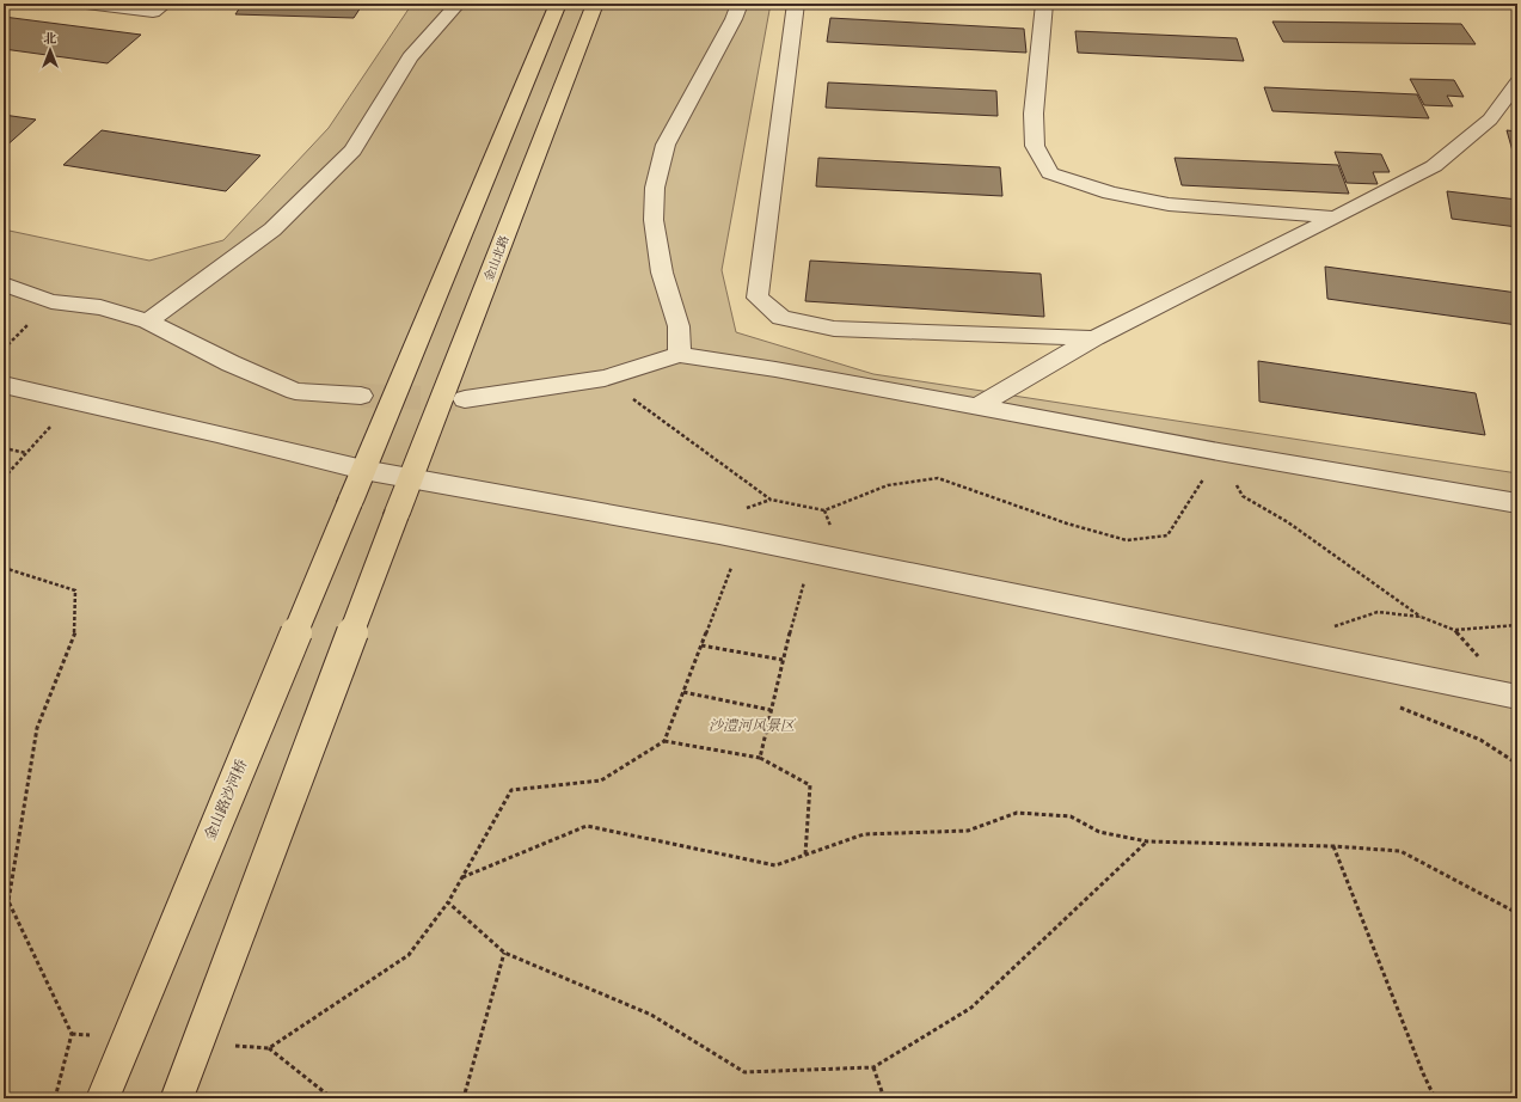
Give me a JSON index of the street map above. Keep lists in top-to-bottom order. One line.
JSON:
{"streets":{"main road":["金山北路","金山路沙河桥"]},"parks":["沙澧河风景区"],"north":"top"}
